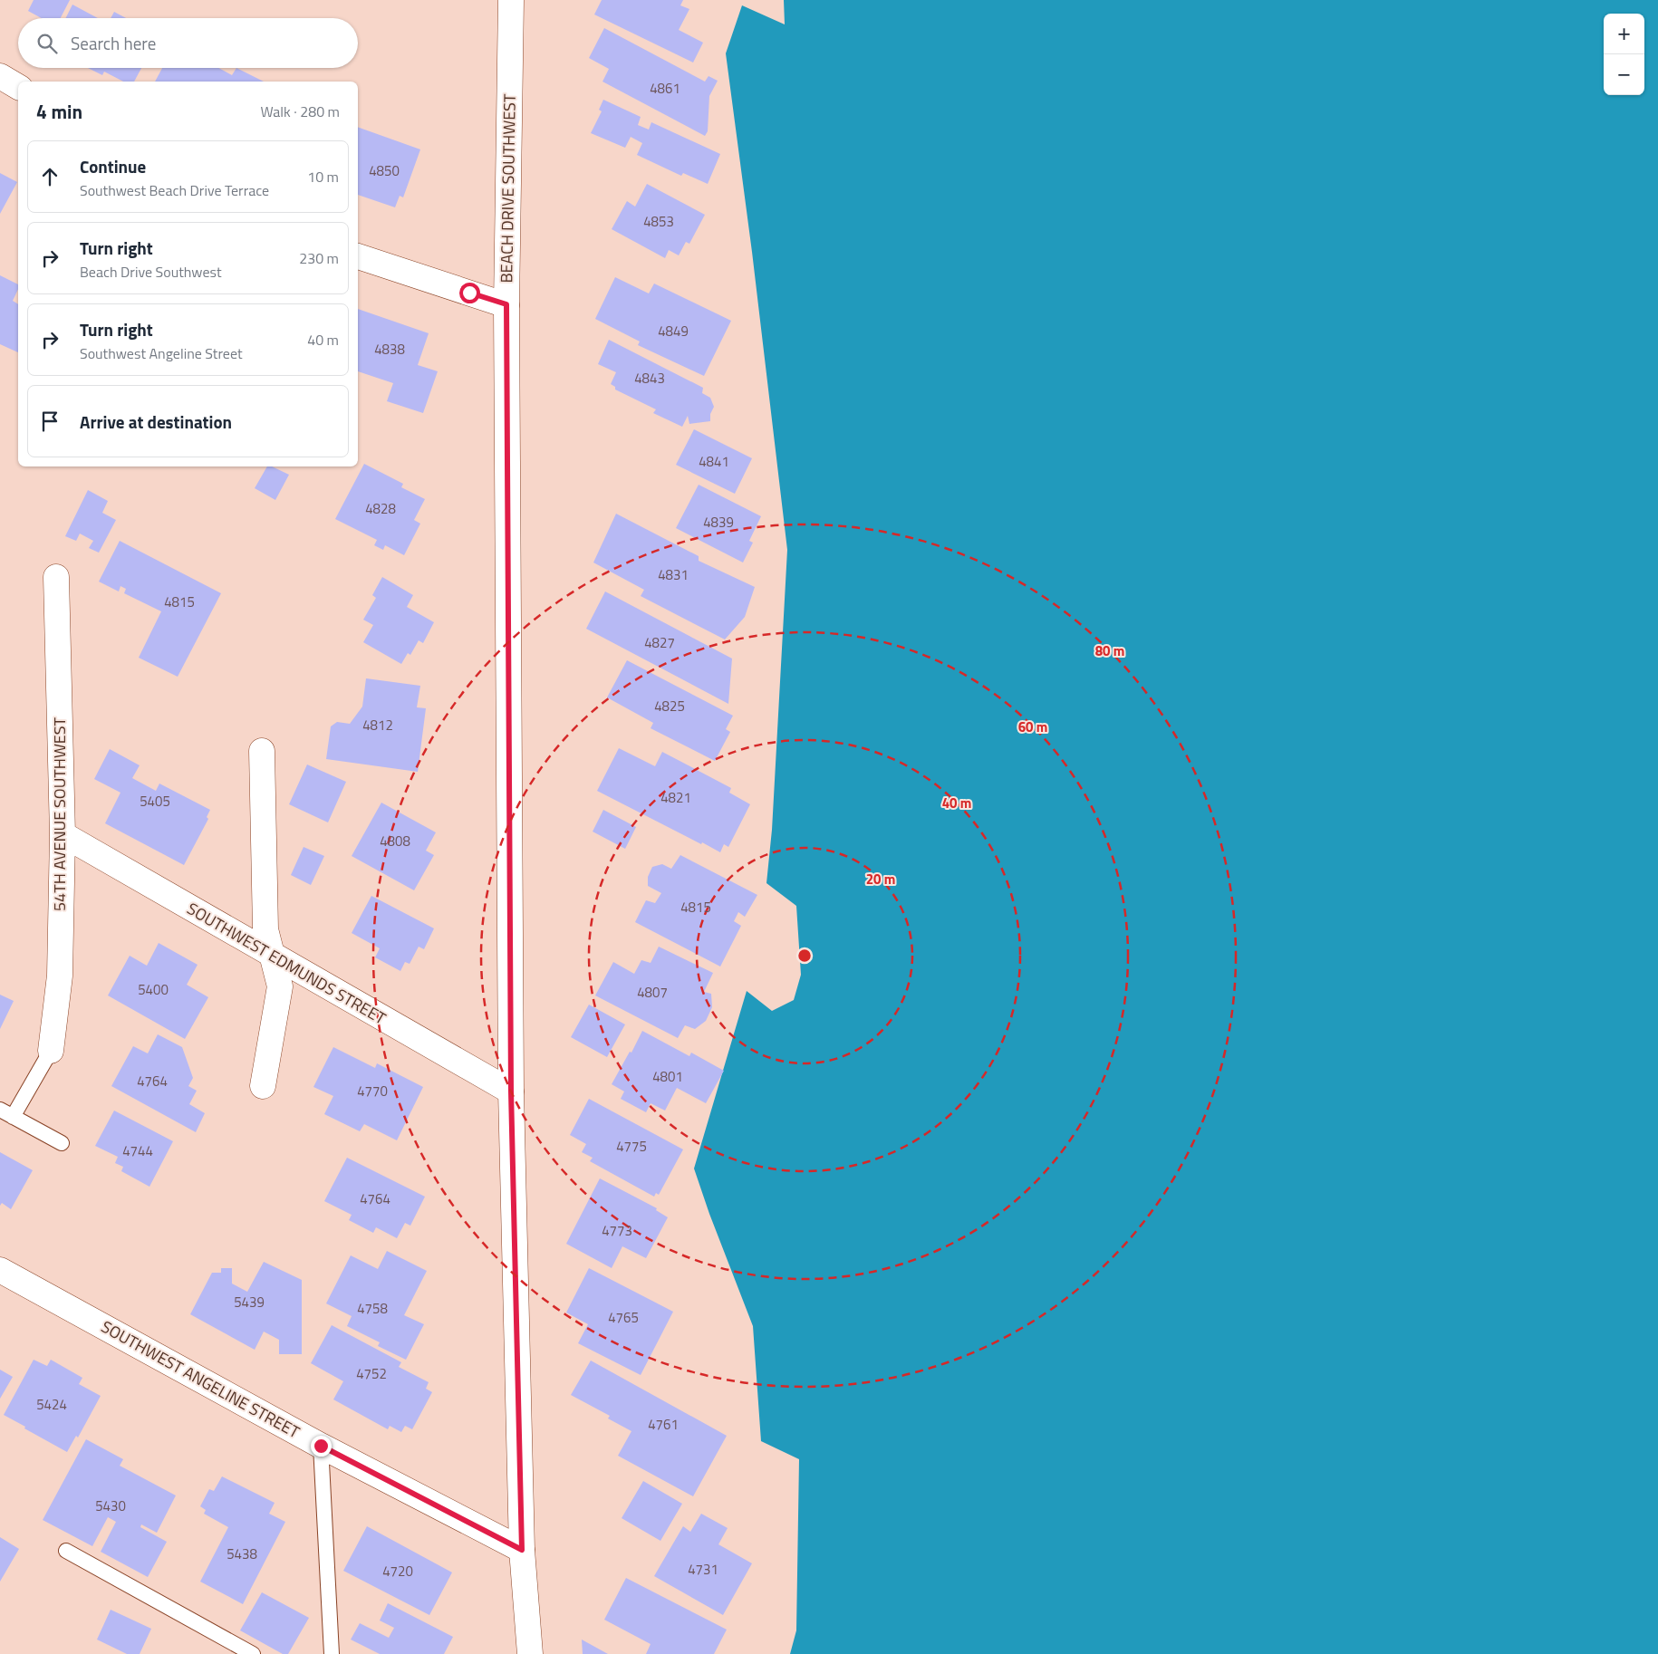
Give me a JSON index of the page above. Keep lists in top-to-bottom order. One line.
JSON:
{"streets":{"street":["BEACH DRIVE SOUTHWEST","54TH AVENUE SOUTHWEST","SOUTHWEST EDMUNDS STREET","SOUTHWEST ANGELINE STREET"]},"crossings":[["BEACH DRIVE SOUTHWEST","SOUTHWEST EDMUNDS STREET"],["BEACH DRIVE SOUTHWEST","SOUTHWEST ANGELINE STREET"],["54TH AVENUE SOUTHWEST","SOUTHWEST EDMUNDS STREET"]],"house_numbers":["4861","4850","4853","4849","4838","4843","4841","4828","4839","4831","4815","4827","4825","4812","4821","5405","4808","4815","5400","4807","4801","4764","4770","4775","4744","4764","4773","5439","4758","4765","4752","5424","4761","5430","5438","4731","4720"],"page":{"map_buttons":["+","−"],"search":"Search here","heading":["4 min","Walk · 280 m"],"list":[["Continue","Southwest Beach Drive Terrace","10 m"],["Turn right","Beach Drive Southwest","230 m"],["Turn right","Southwest Angeline Street","40 m"],"Arrive at destination"]},"rings":["80 m","60 m","40 m","20 m"]}
